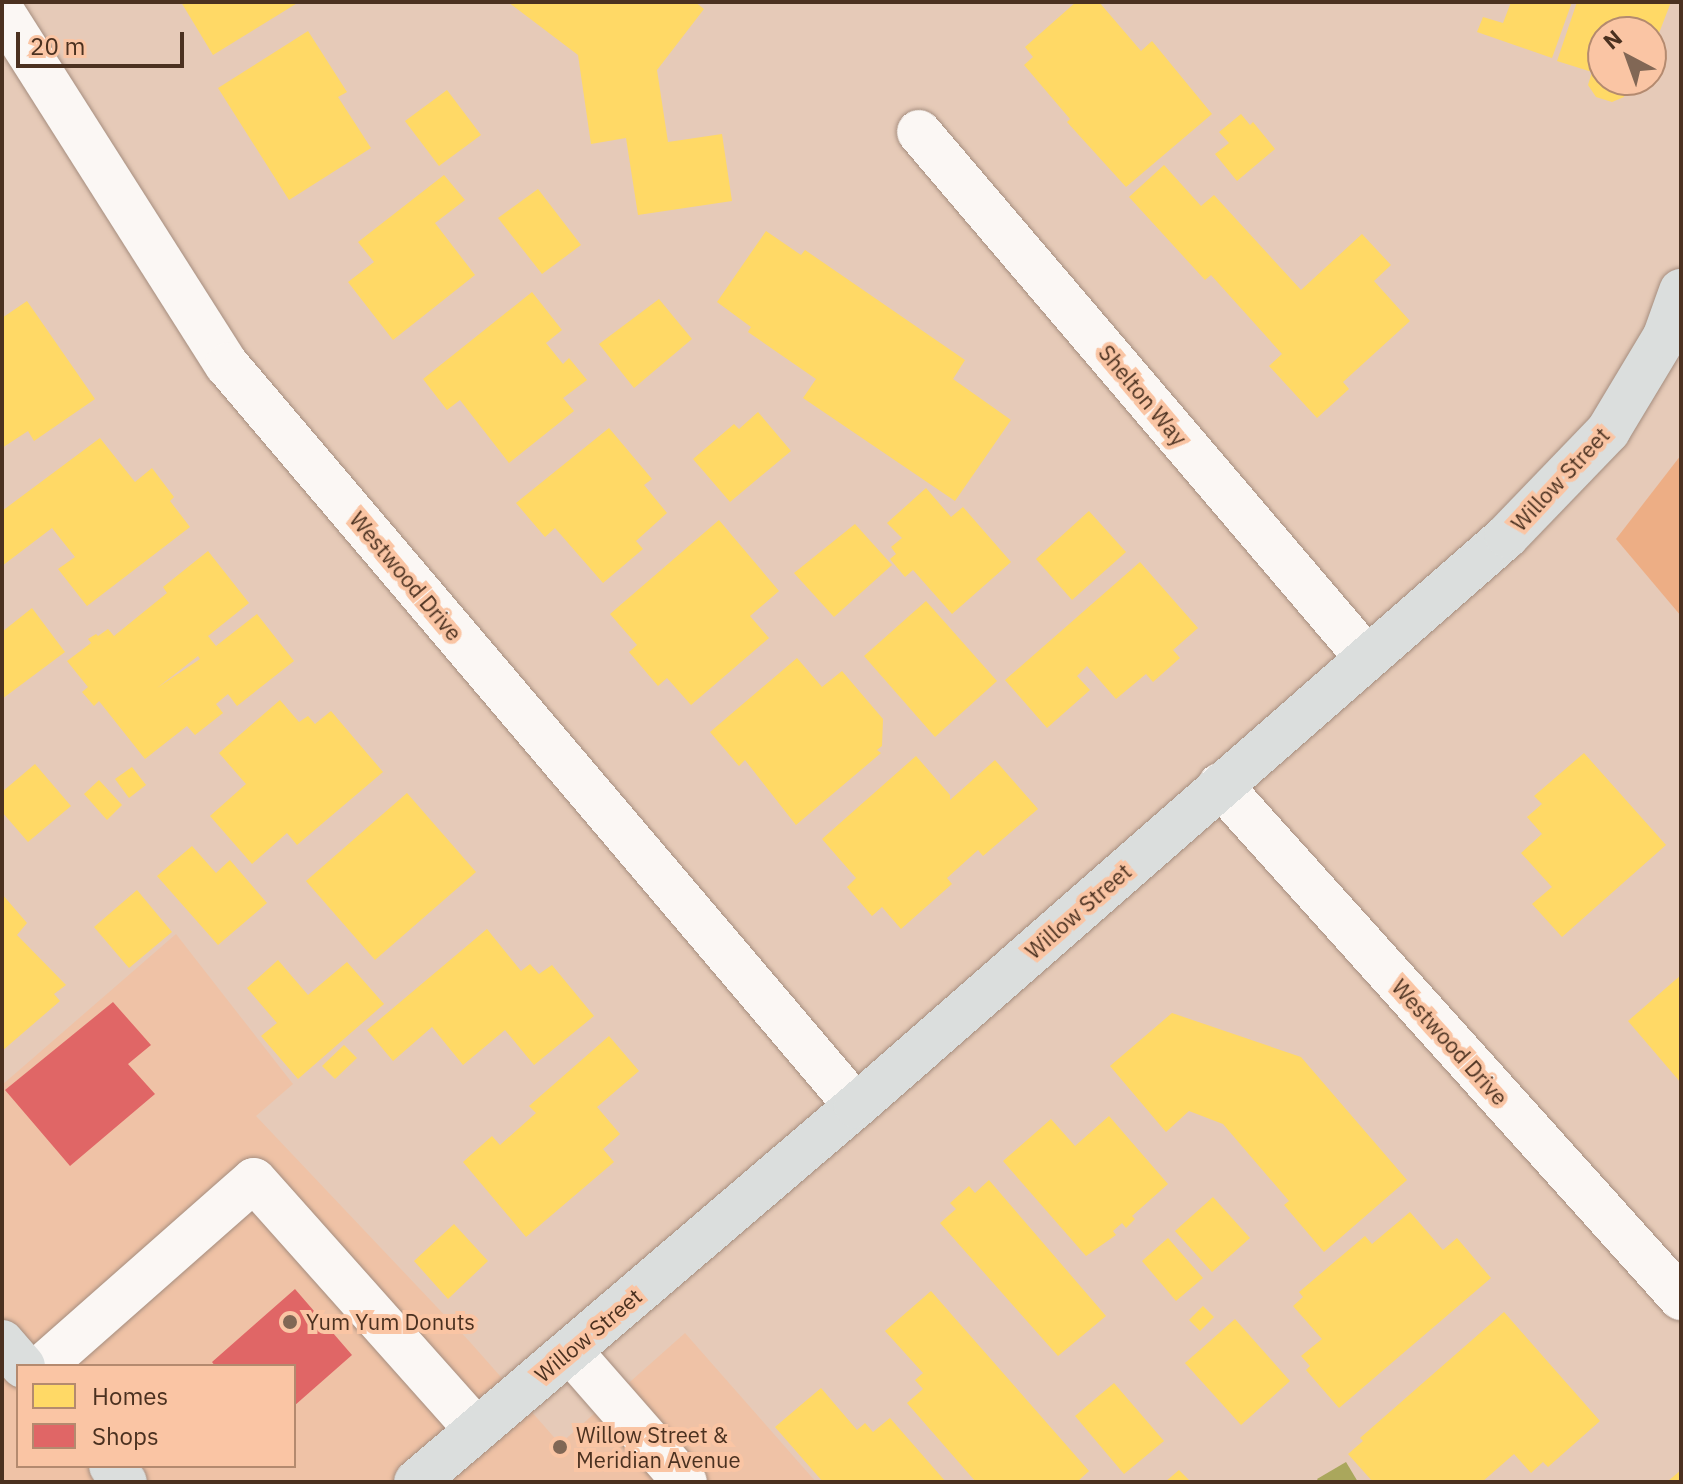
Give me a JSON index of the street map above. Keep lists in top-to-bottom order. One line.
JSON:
{"streets":{"main road":["Willow Street"],"street":["Shelton Way","Westwood Drive"]},"crossings":[["Shelton Way","Willow Street"],["Willow Street","Westwood Drive"]],"places":["Yum Yum Donuts","Willow Street & Meridian Avenue"],"legend":["Homes","Shops"],"scale_bar":"20 m","north":"top left"}
